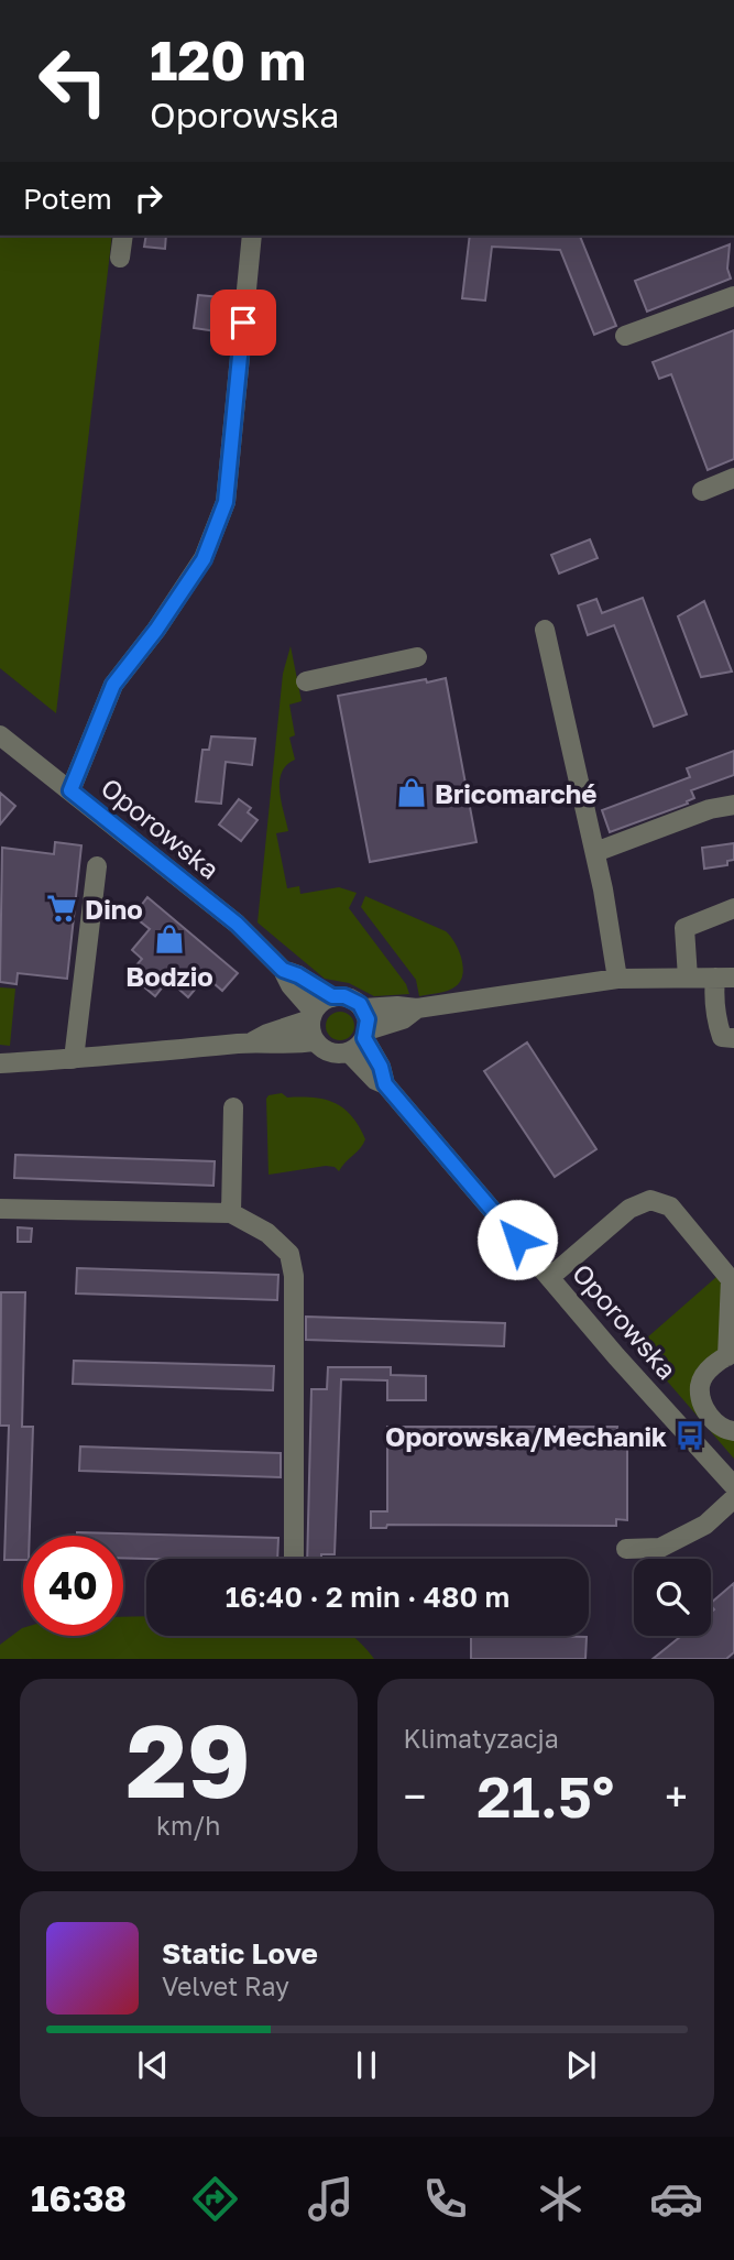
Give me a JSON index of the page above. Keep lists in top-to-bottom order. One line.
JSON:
{"streets":{"street":["Oporowska"]},"places":{"shop":["Bricomarché","Bodzio"],"supermarket":["Dino"],"bus stop":["Oporowska/Mechanik"]},"page":{"turn":["120 m","Oporowska"],"then":"Potem","limit":"40","trip":"16:40 · 2 min · 480 m","tile":[["29","km/h"],"Klimatyzacja"],"heat":["−","21.5°","+"],"song":["Static Love","Velvet Ray"],"tabs":"16:38"}}
